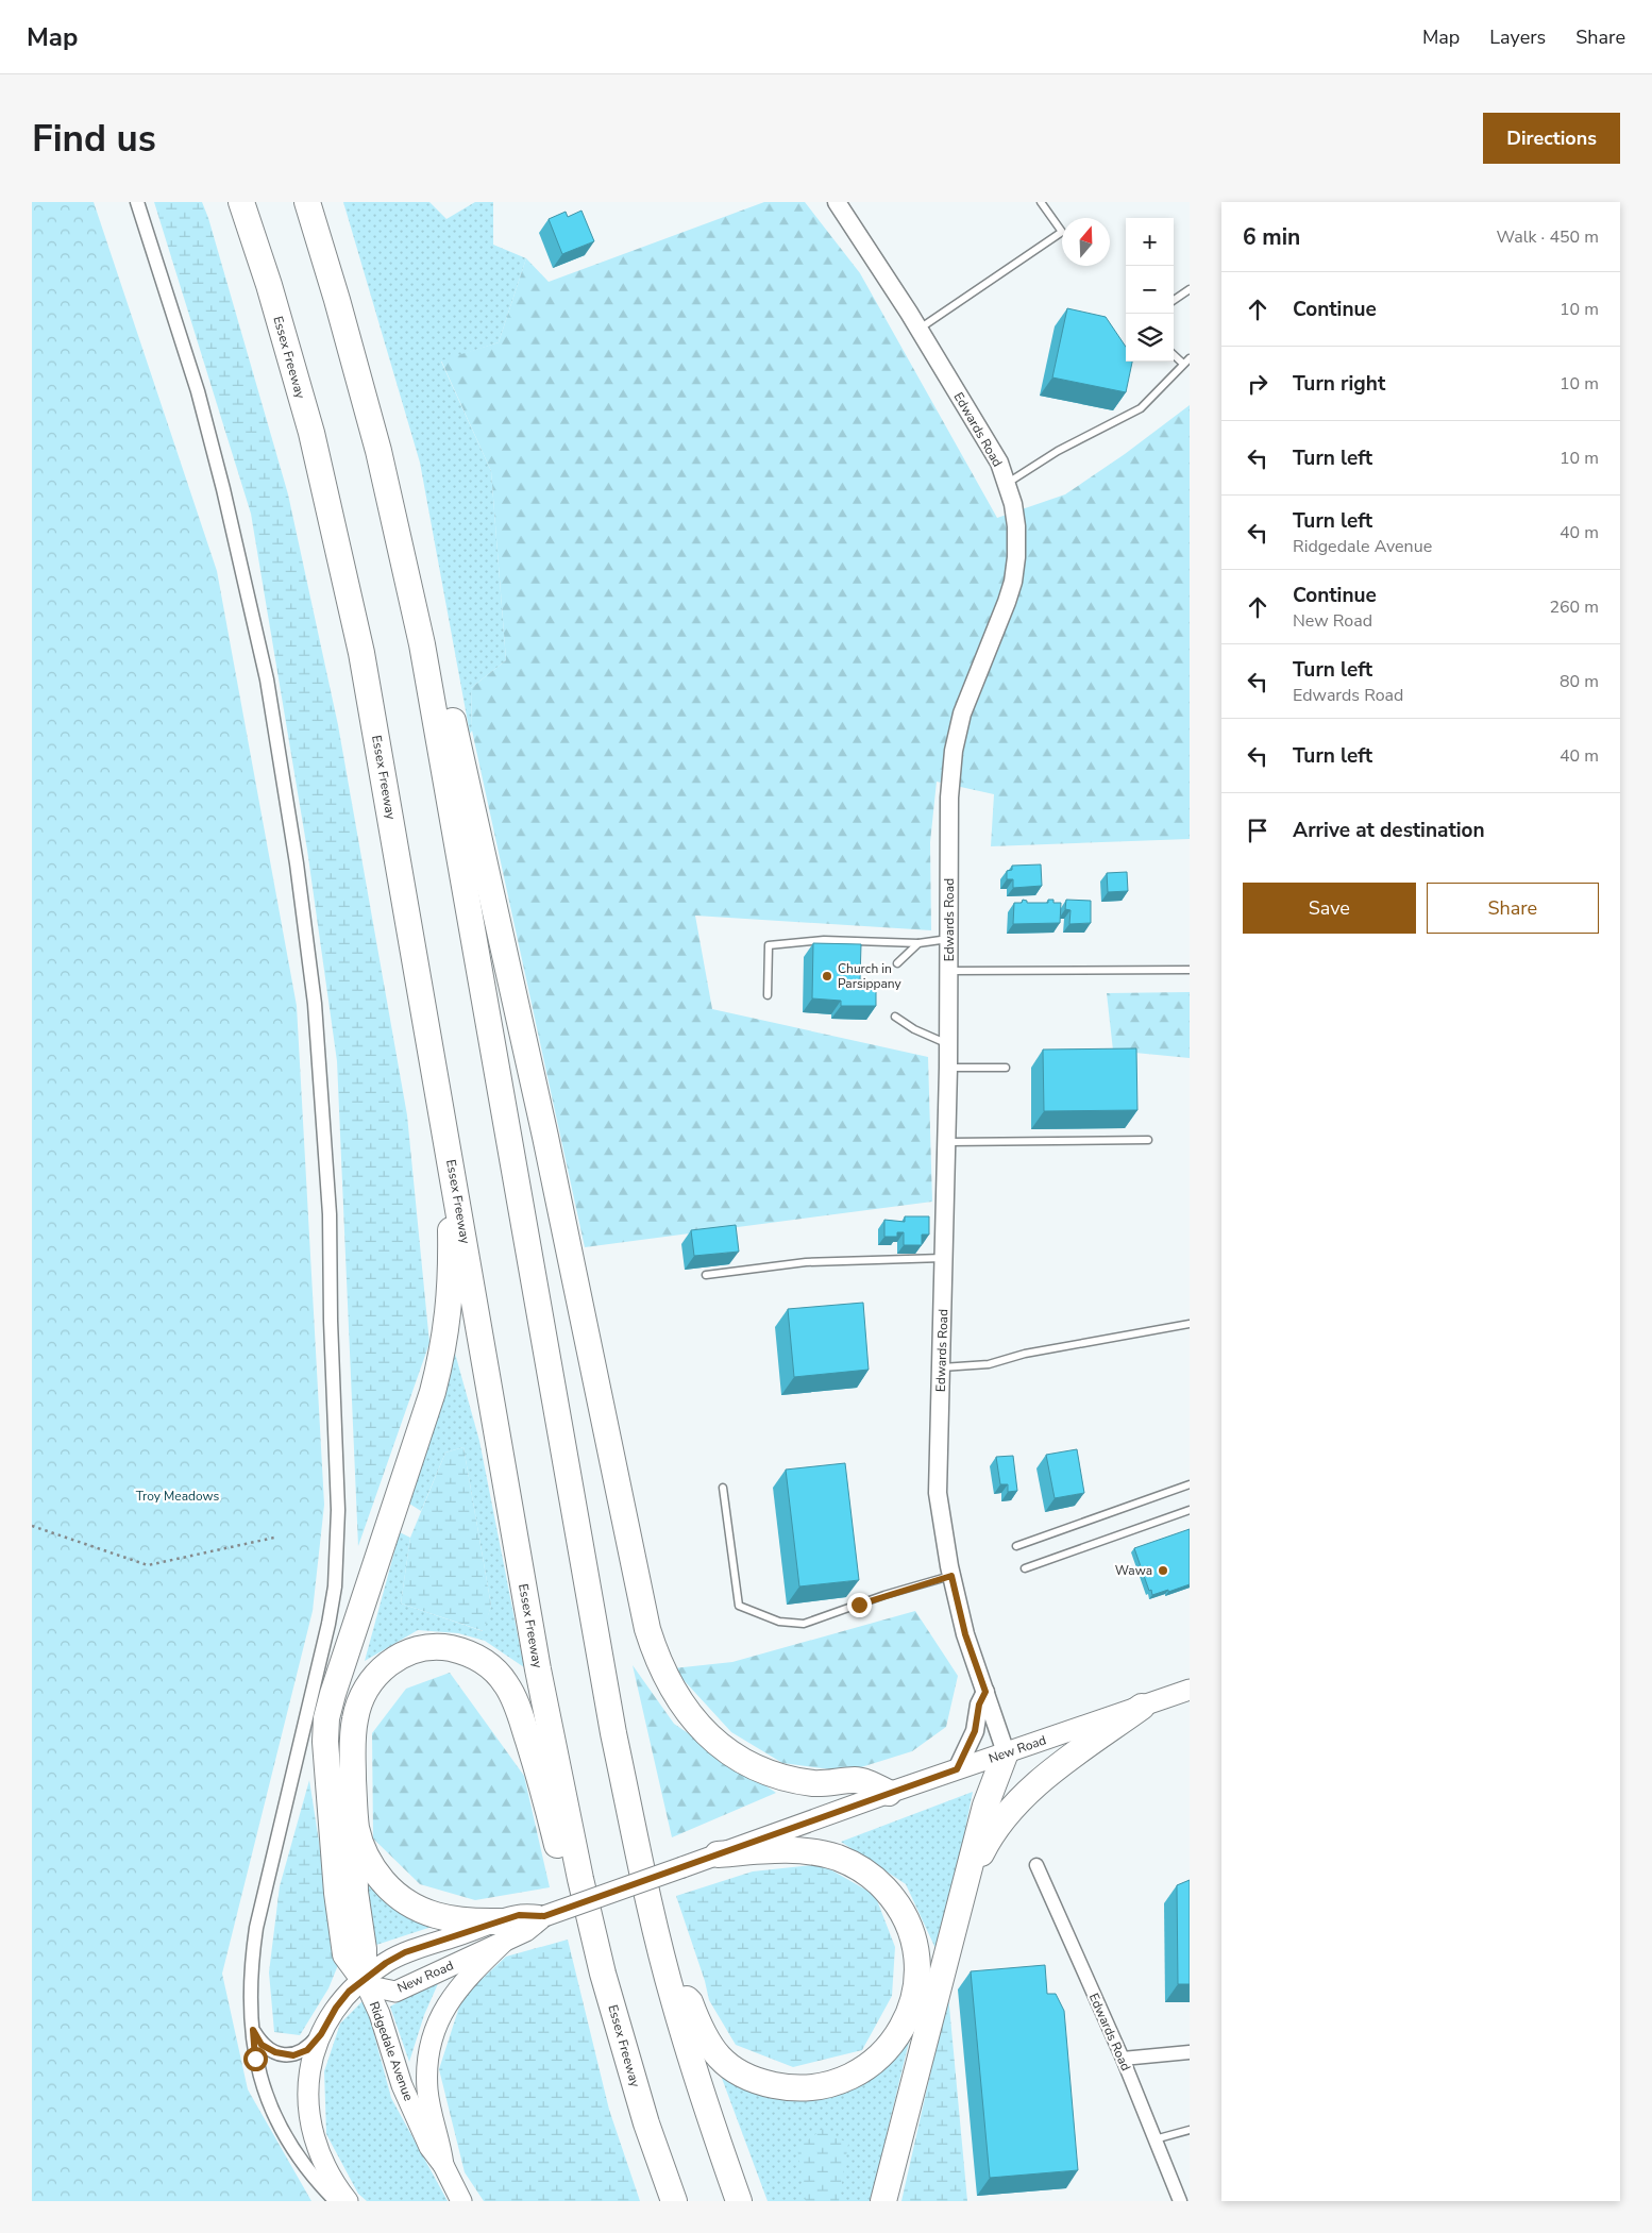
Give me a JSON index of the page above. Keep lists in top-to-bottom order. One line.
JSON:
{"streets":{"highway":["Essex Freeway"],"main road":["New Road","Ridgedale Avenue"],"street":["Edwards Road"]},"crossings":[["Edwards Road","New Road"],["New Road","Ridgedale Avenue"]],"parks":["Troy Meadows"],"places":["Church in Parsippany","Wawa"],"north":"top","page":{"header":"Map","nav":["Map","Layers","Share"],"buttons":["Directions",["Save","Share"]],"title":"Find us","heading":["6 min","Walk · 450 m"],"map_buttons":["+","−"],"list":[["Continue","10 m"],["Turn right","10 m"],["Turn left","10 m"],["Turn left","Ridgedale Avenue","40 m"],["Continue","New Road","260 m"],["Turn left","Edwards Road","80 m"],["Turn left","40 m"],"Arrive at destination"]}}
